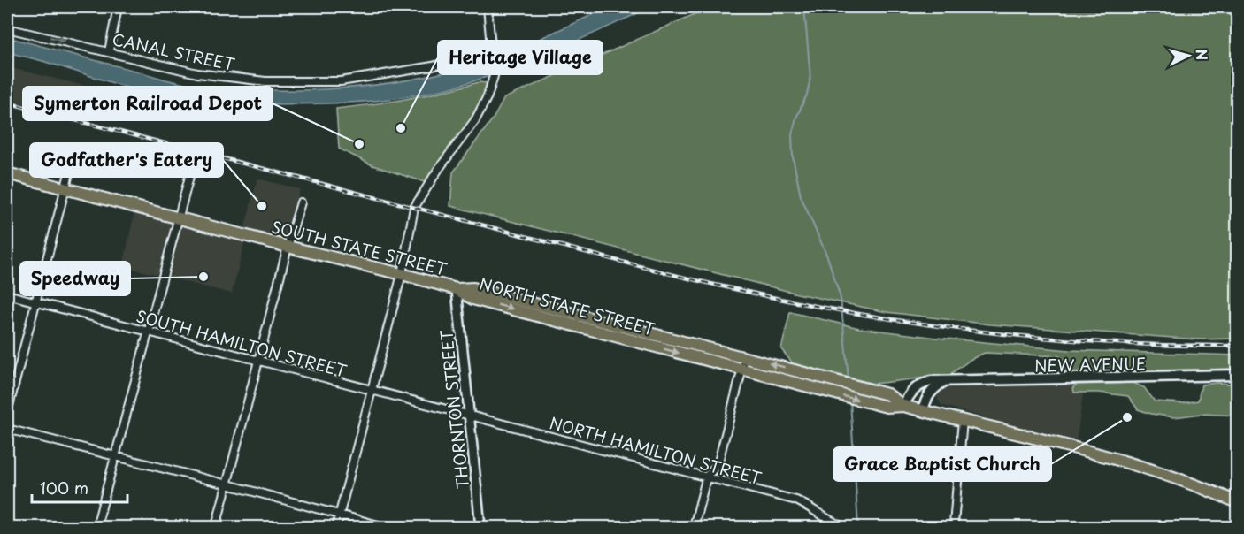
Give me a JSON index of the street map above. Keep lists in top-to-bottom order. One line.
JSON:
{"streets":{"main road":["SOUTH STATE STREET","NORTH STATE STREET","NEW AVENUE"],"street":["CANAL STREET","SOUTH HAMILTON STREET","THORNTON STREET","NORTH HAMILTON STREET"]},"crossings":[["SOUTH STATE STREET","NORTH STATE STREET"],["SOUTH STATE STREET","THORNTON STREET"],["NORTH STATE STREET","NEW AVENUE"],["NORTH STATE STREET","THORNTON STREET"],["SOUTH HAMILTON STREET","THORNTON STREET"],["SOUTH HAMILTON STREET","NORTH HAMILTON STREET"],["THORNTON STREET","NORTH HAMILTON STREET"]],"places":["Heritage Village","Symerton Railroad Depot","Godfather's Eatery","Speedway","Grace Baptist Church"],"scale_bar":"100 m","north":"right"}
